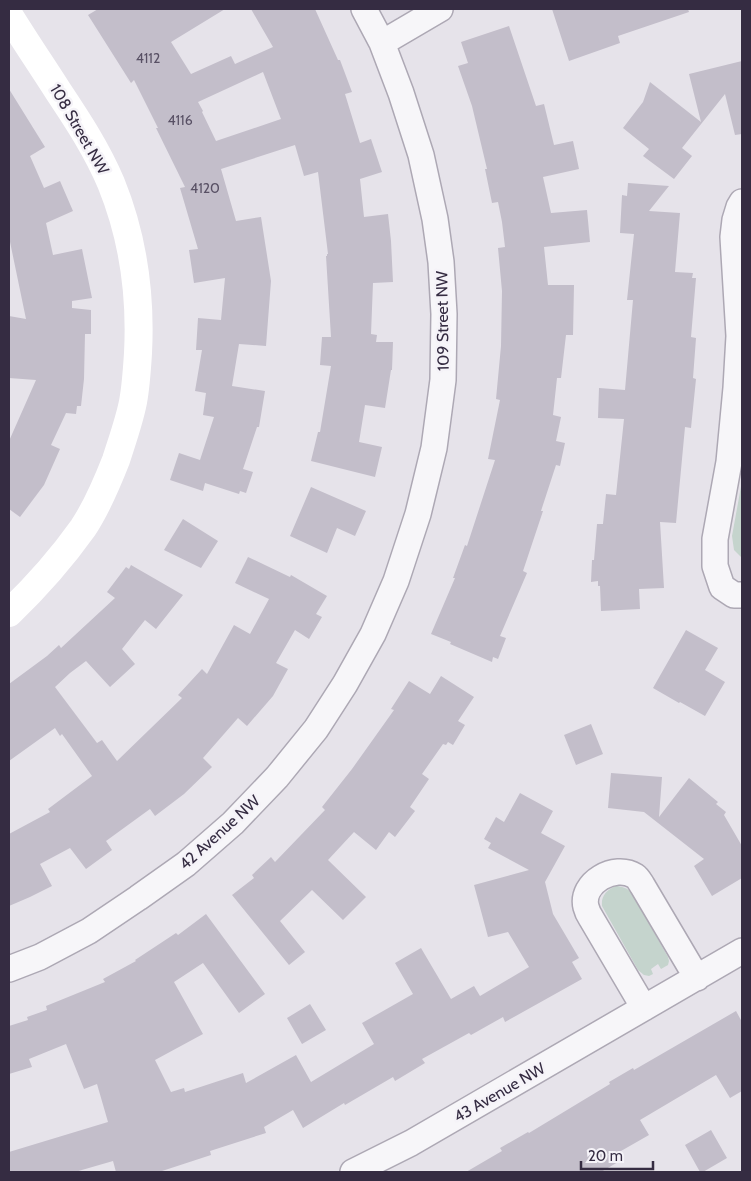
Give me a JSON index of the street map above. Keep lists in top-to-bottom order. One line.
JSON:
{"streets":{"street":["108 Street NW","109 Street NW","42 Avenue NW","43 Avenue NW"]},"crossings":[["109 Street NW","42 Avenue NW"]],"house_numbers":["4112","4116","4120"],"scale_bar":"20 m"}
